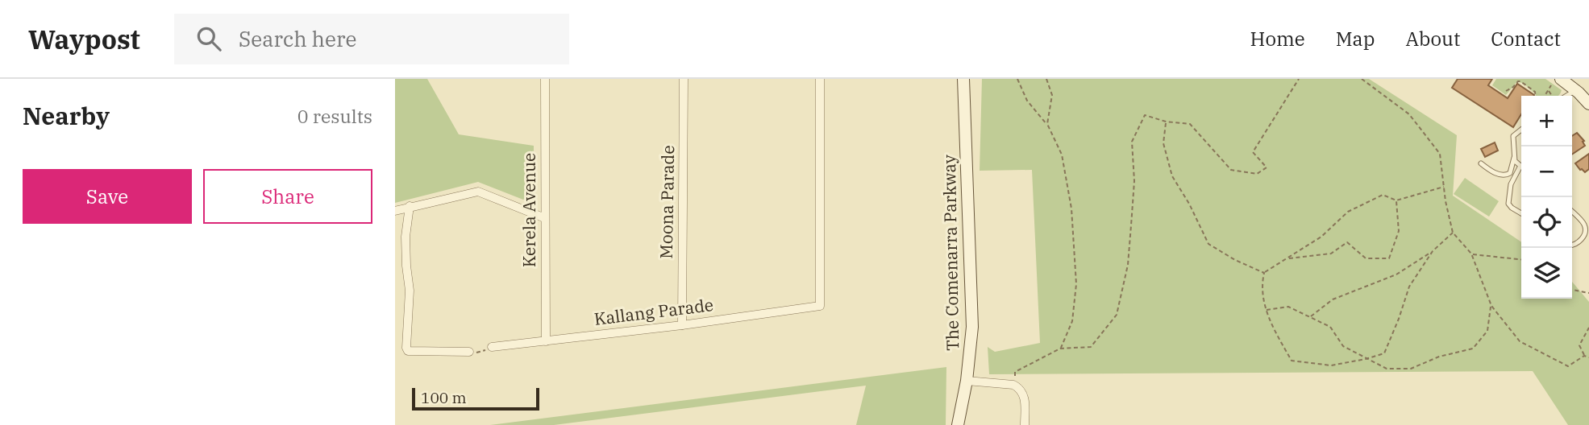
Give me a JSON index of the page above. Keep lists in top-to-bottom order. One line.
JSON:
{"streets":{"main road":["The Comenarra Parkway"],"street":["Moona Parade","Kerela Avenue","Kallang Parade"]},"crossings":[["Moona Parade","Kallang Parade"],["Kerela Avenue","Kallang Parade"]],"scale_bar":"100 m","page":{"header":"Waypost","search":"Search here","nav":["Home","Map","About","Contact"],"heading":["Nearby","0 results"],"map_buttons":["+","−"],"buttons":["Save","Share"],"scale":"100 m"}}
